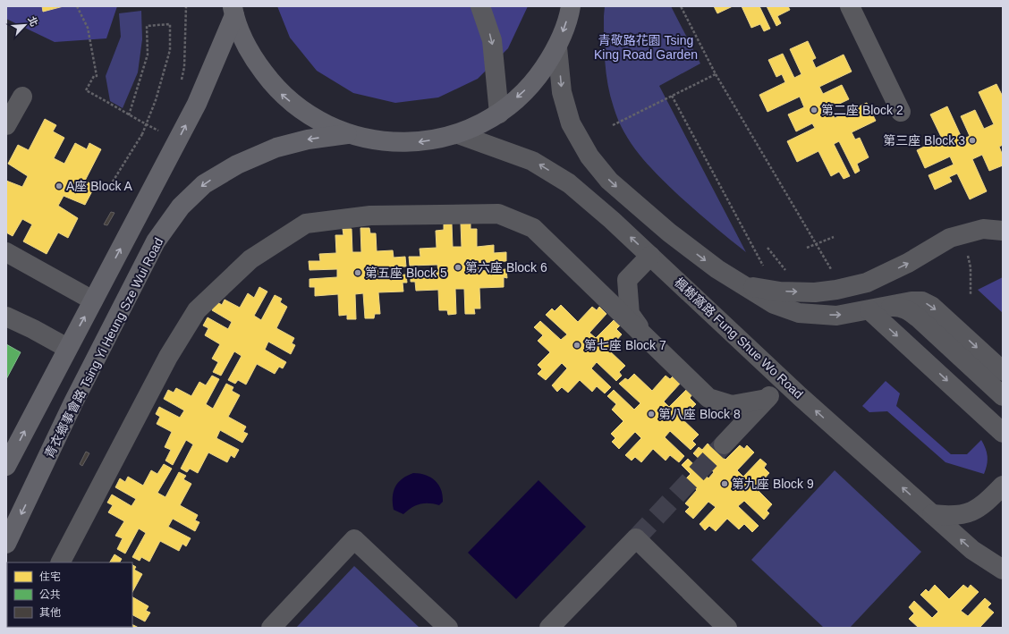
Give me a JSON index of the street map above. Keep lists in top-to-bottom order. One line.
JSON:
{"streets":{"main road":["青衣鄉事會路 Tsing Yi Heung Sze Wui Road"],"street":["楓樹窩路 Fung Shue Wo Road"]},"parks":["青敬路花園 Tsing King Road Garden"],"places":["第二座 Block 2","第三座 Block 3","A座 Block A","第六座 Block 6","第五座 Block 5","第七座 Block 7","第八座 Block 8","第九座 Block 9"],"legend":["住宅","公共","其他"],"north":"top right"}
